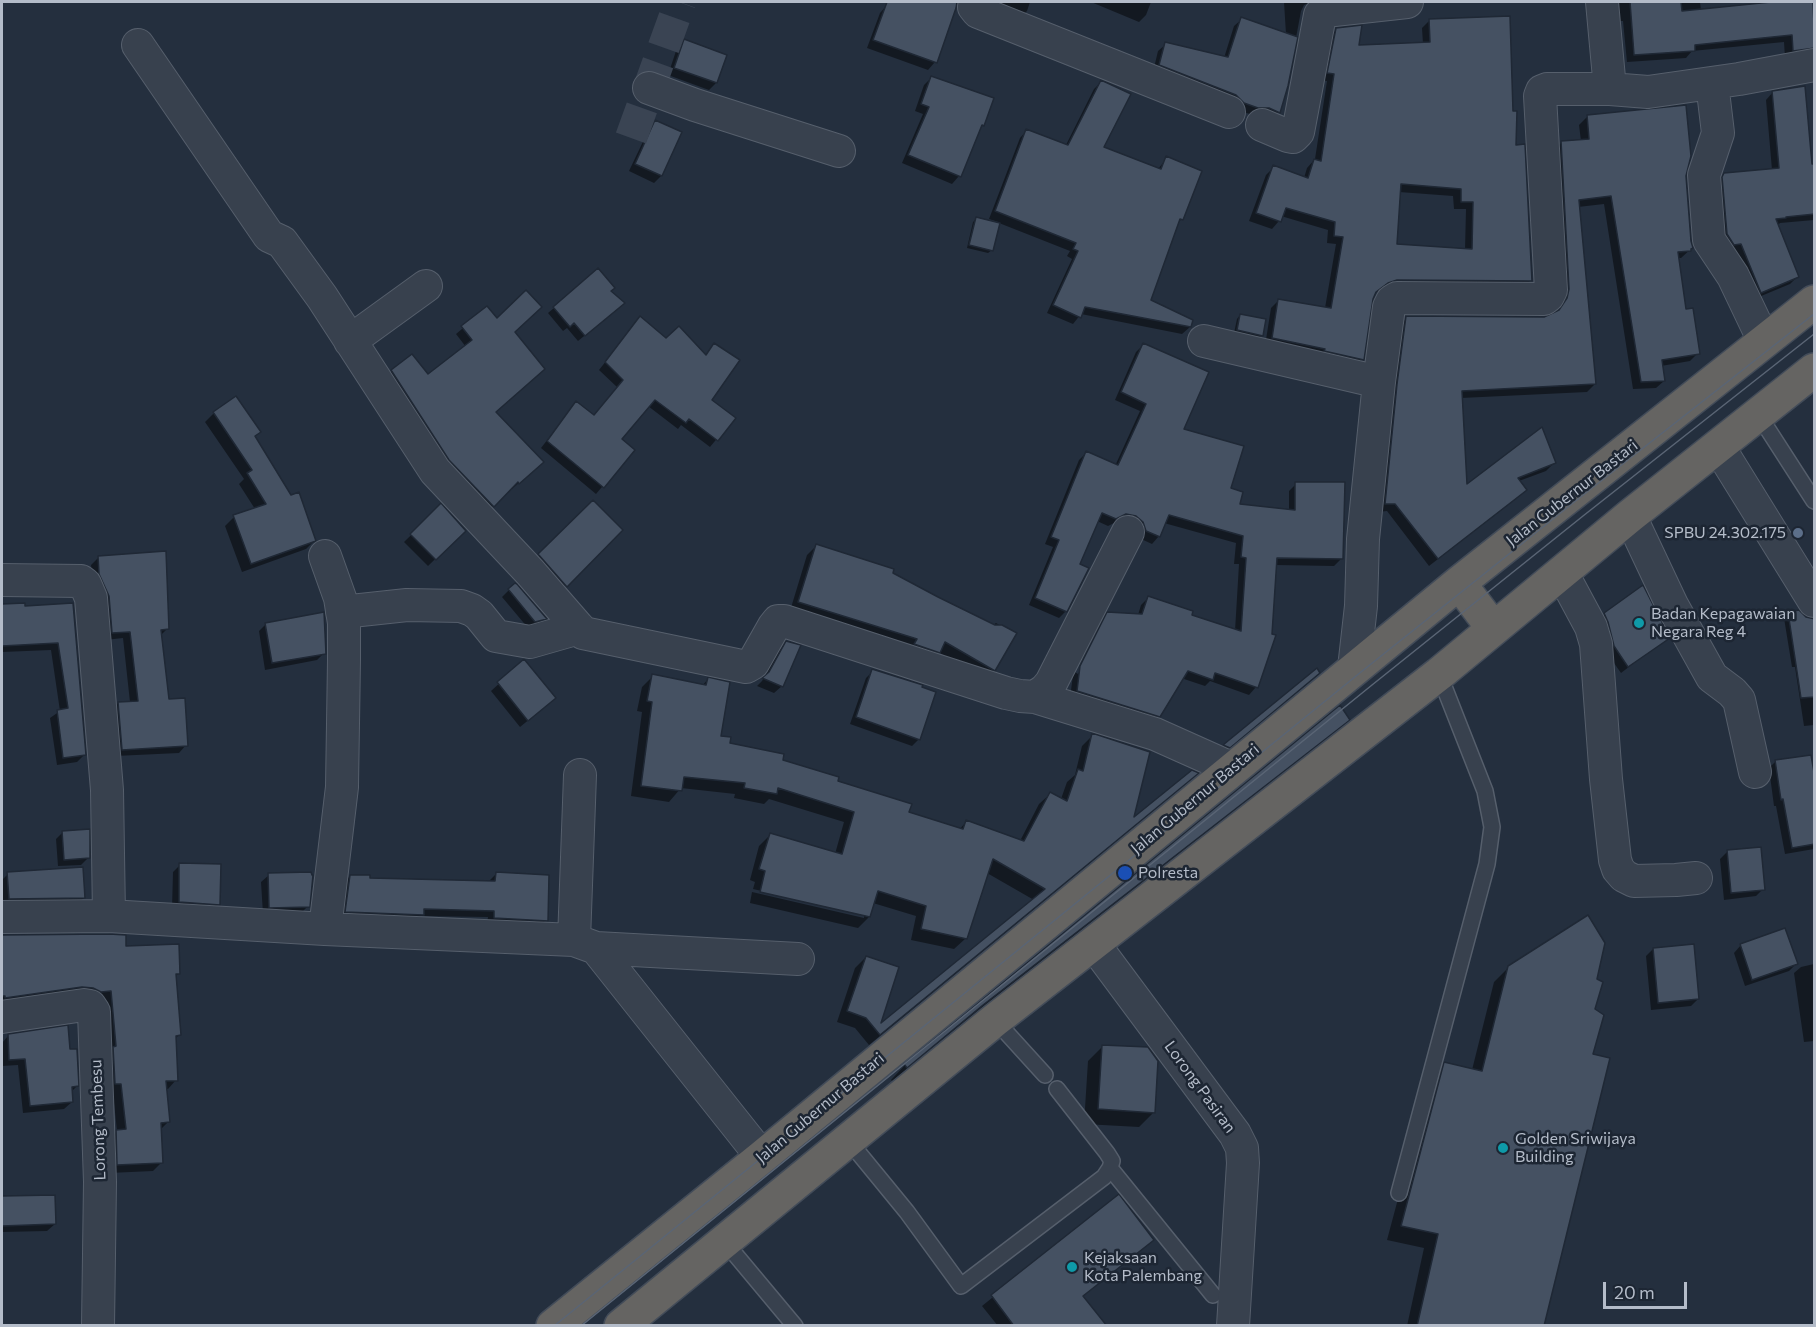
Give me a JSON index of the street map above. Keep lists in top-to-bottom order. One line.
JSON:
{"streets":{"highway":["Jalan Gubernur Bastari"],"street":["Lorong Pasiran","Lorong Tembesu"]},"places":["SPBU 24.302.175","Badan Kepagawaian Negara Reg 4","Polresta","Golden Sriwijaya Building","Kejaksaan Kota Palembang"],"scale_bar":"20 m"}
